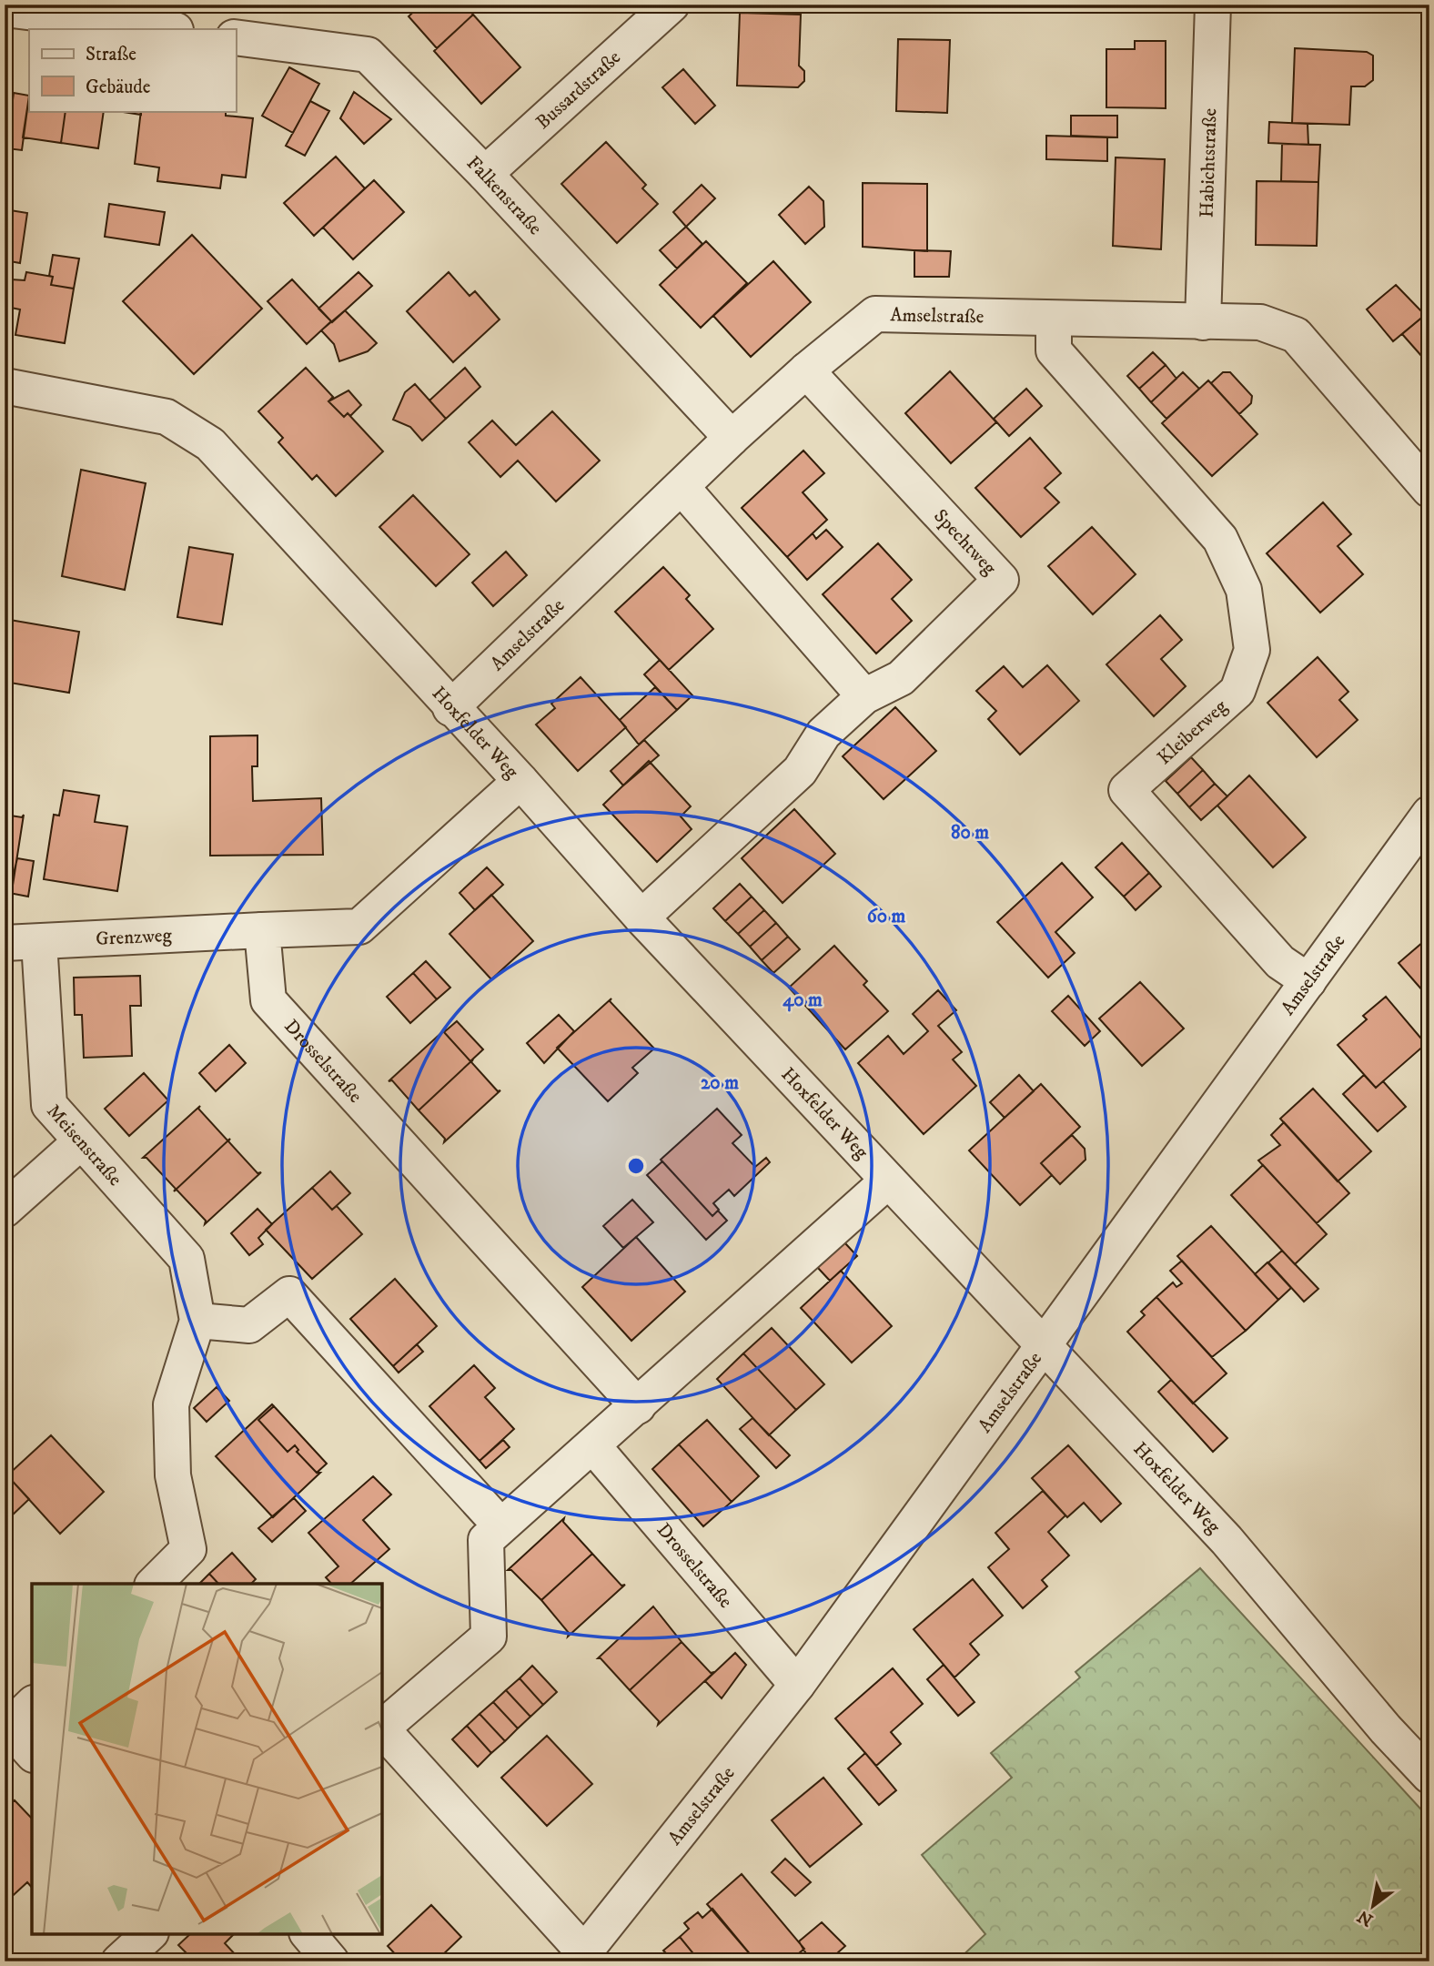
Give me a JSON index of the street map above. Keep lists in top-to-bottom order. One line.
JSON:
{"streets":{"street":["Bussardstraße","Habichtstraße","Falkenstraße","Amselstraße","Spechtweg","Kleiberweg","Hoxfelder Weg","Grenzweg","Drosselstraße","Meisenstraße"]},"crossings":[["Bussardstraße","Falkenstraße"],["Habichtstraße","Amselstraße"],["Falkenstraße","Amselstraße"],["Amselstraße","Spechtweg"],["Amselstraße","Kleiberweg"],["Amselstraße","Hoxfelder Weg"],["Amselstraße","Drosselstraße"],["Spechtweg","Hoxfelder Weg"],["Grenzweg","Drosselstraße"],["Grenzweg","Meisenstraße"]],"legend":["Straße","Gebäude"],"north":"bottom left","rings":["80 m","60 m","40 m","20 m"]}
